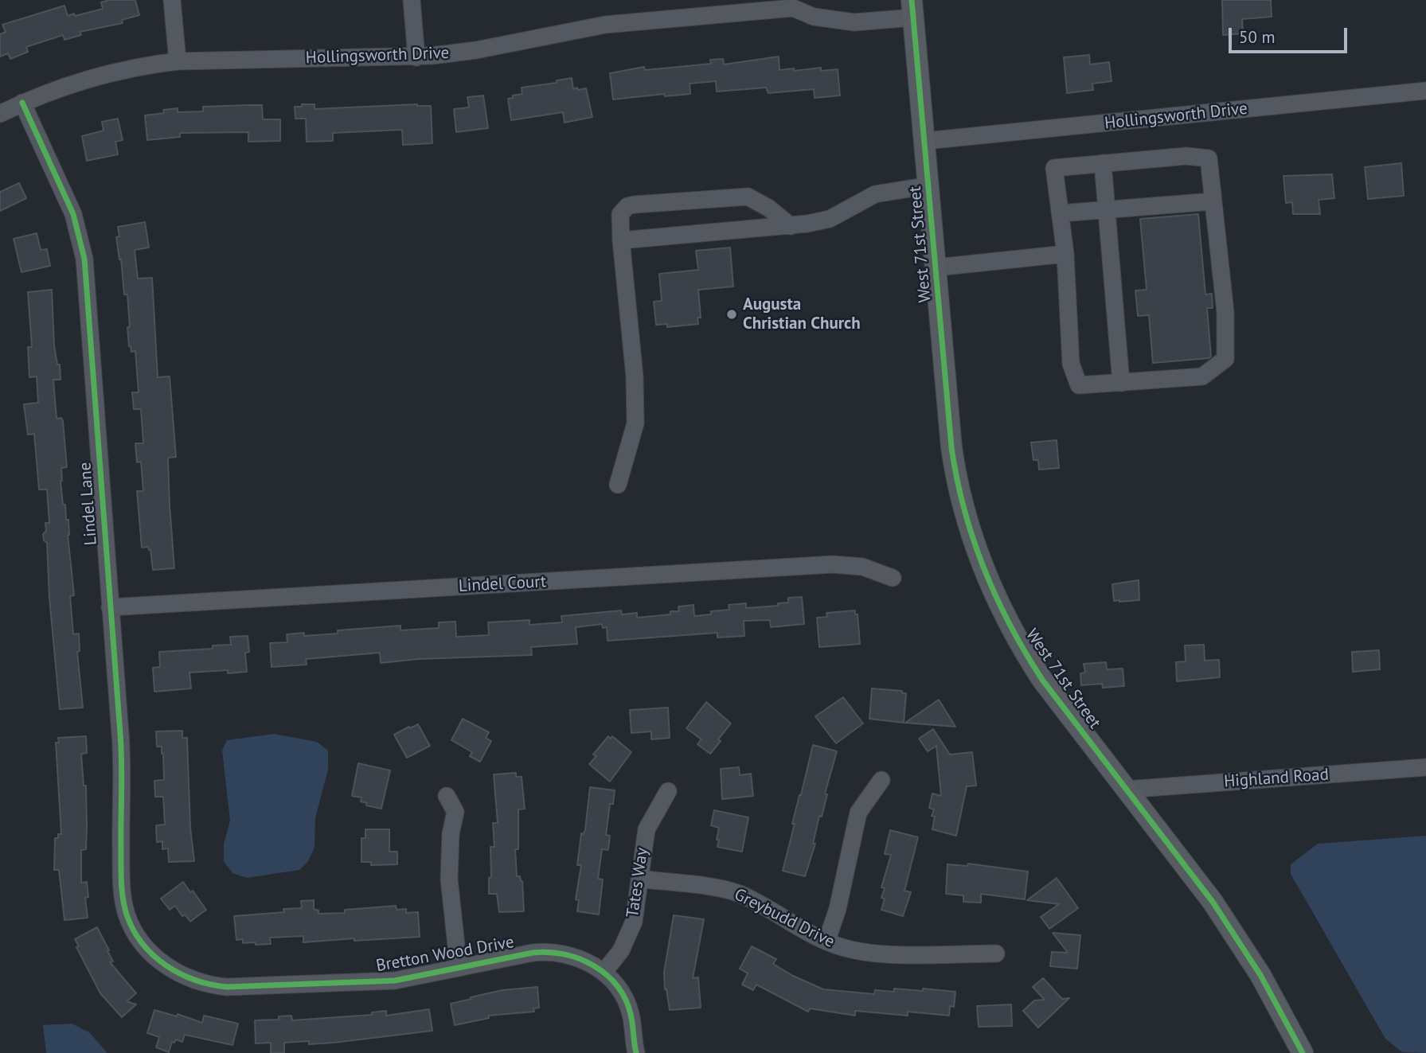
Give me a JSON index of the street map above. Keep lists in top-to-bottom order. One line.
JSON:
{"streets":{"main road":["West 71st Street"],"street":["Hollingsworth Drive","Lindel Lane","Lindel Court","Highland Road","Tates Way","Greybudd Drive","Bretton Wood Drive"]},"crossings":[["Hollingsworth Drive","West 71st Street"],["Hollingsworth Drive","Lindel Lane"],["West 71st Street","Highland Road"],["Lindel Lane","Lindel Court"],["Lindel Lane","Bretton Wood Drive"],["Tates Way","Greybudd Drive"],["Tates Way","Bretton Wood Drive"]],"places":["Augusta Christian Church"],"scale_bar":"50 m"}
